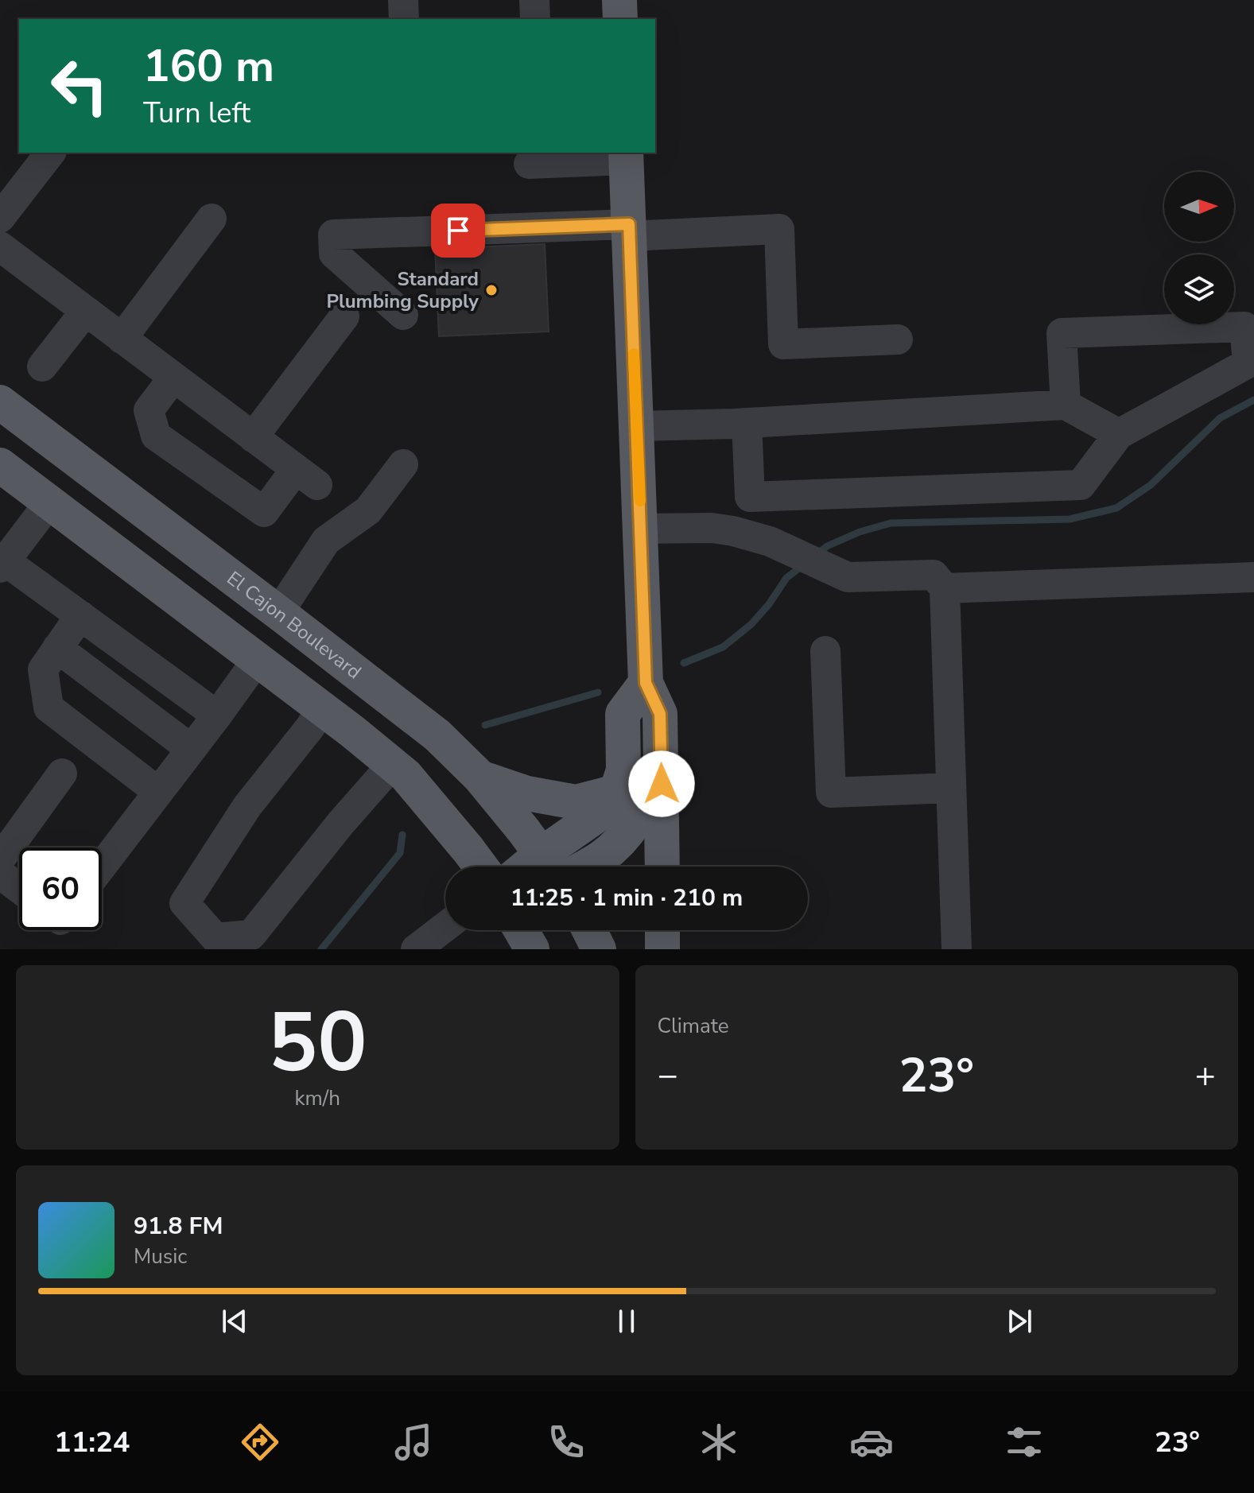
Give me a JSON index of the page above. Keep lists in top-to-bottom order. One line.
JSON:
{"streets":{"main road":["El Cajon Boulevard"]},"places":["Standard Plumbing Supply"],"north":"right","page":{"turn":["160 m","Turn left"],"limit":"60","trip":"11:25 · 1 min · 210 m","tile":[["50","km/h"],"Climate"],"heat":["−","23°","+"],"song":["91.8 FM","Music"],"tabs":["11:24","23°"]}}
